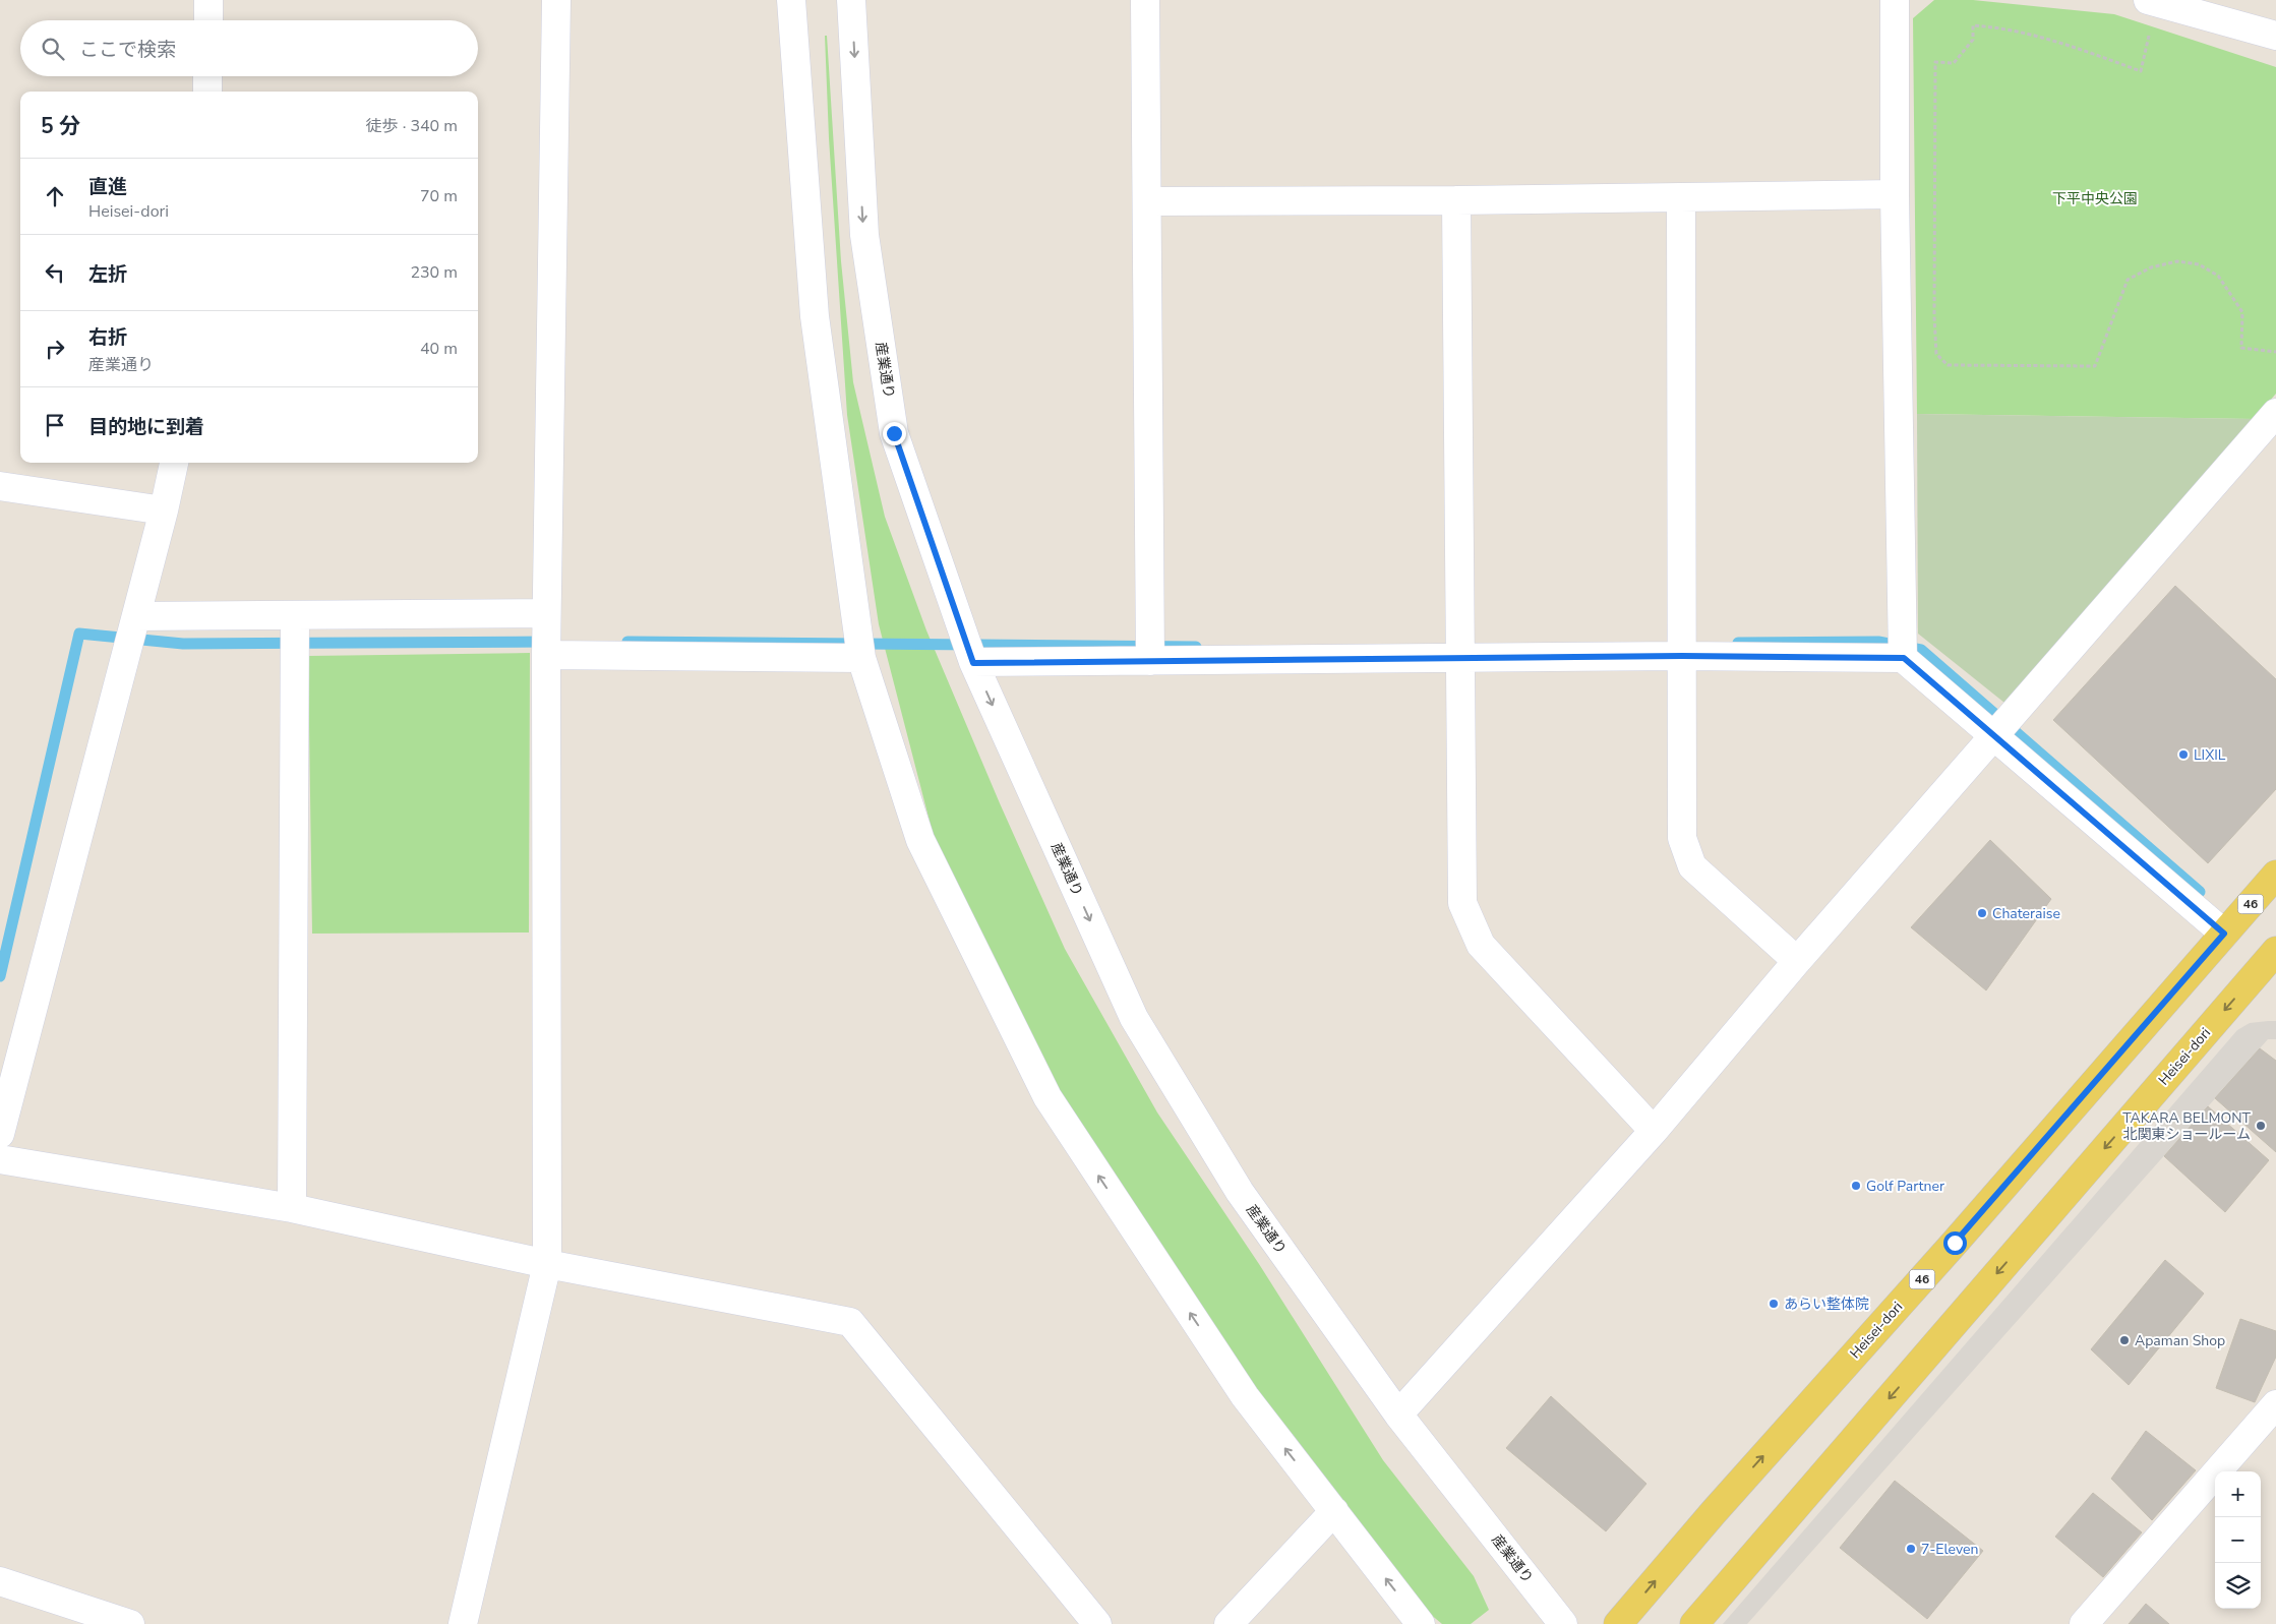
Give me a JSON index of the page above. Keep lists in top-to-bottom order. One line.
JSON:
{"streets":{"main road":["46","Heisei-dori"],"street":["産業通り"]},"parks":["下平中央公園"],"places":["LIXIL","Chateraise","TAKARA BELMONT 北関東ショールーム","Golf Partner","あらい整体院","Apaman Shop","7-Eleven"],"page":{"search":"ここで検索","heading":["5 分","徒歩 · 340 m"],"list":[["直進","Heisei-dori","70 m"],["左折","230 m"],["右折","産業通り","40 m"],"目的地に到着"],"map_buttons":["+","−"]}}
